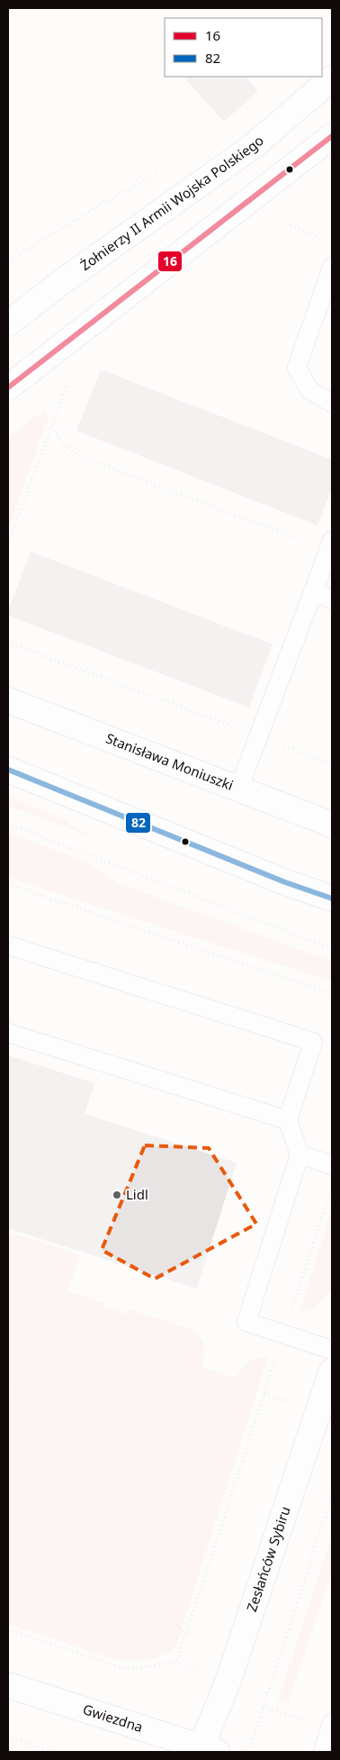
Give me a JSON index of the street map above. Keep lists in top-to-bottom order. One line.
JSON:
{"streets":{"street":["Żołnierzy II Armii Wojska Polskiego","Stanisława Moniuszki","Zesłańców Sybiru","Gwiezdna"]},"crossings":[["Zesłańców Sybiru","Gwiezdna"]],"places":["Lidl"],"lines":["transit line 16","transit line 82"],"legend":["16","82"]}
